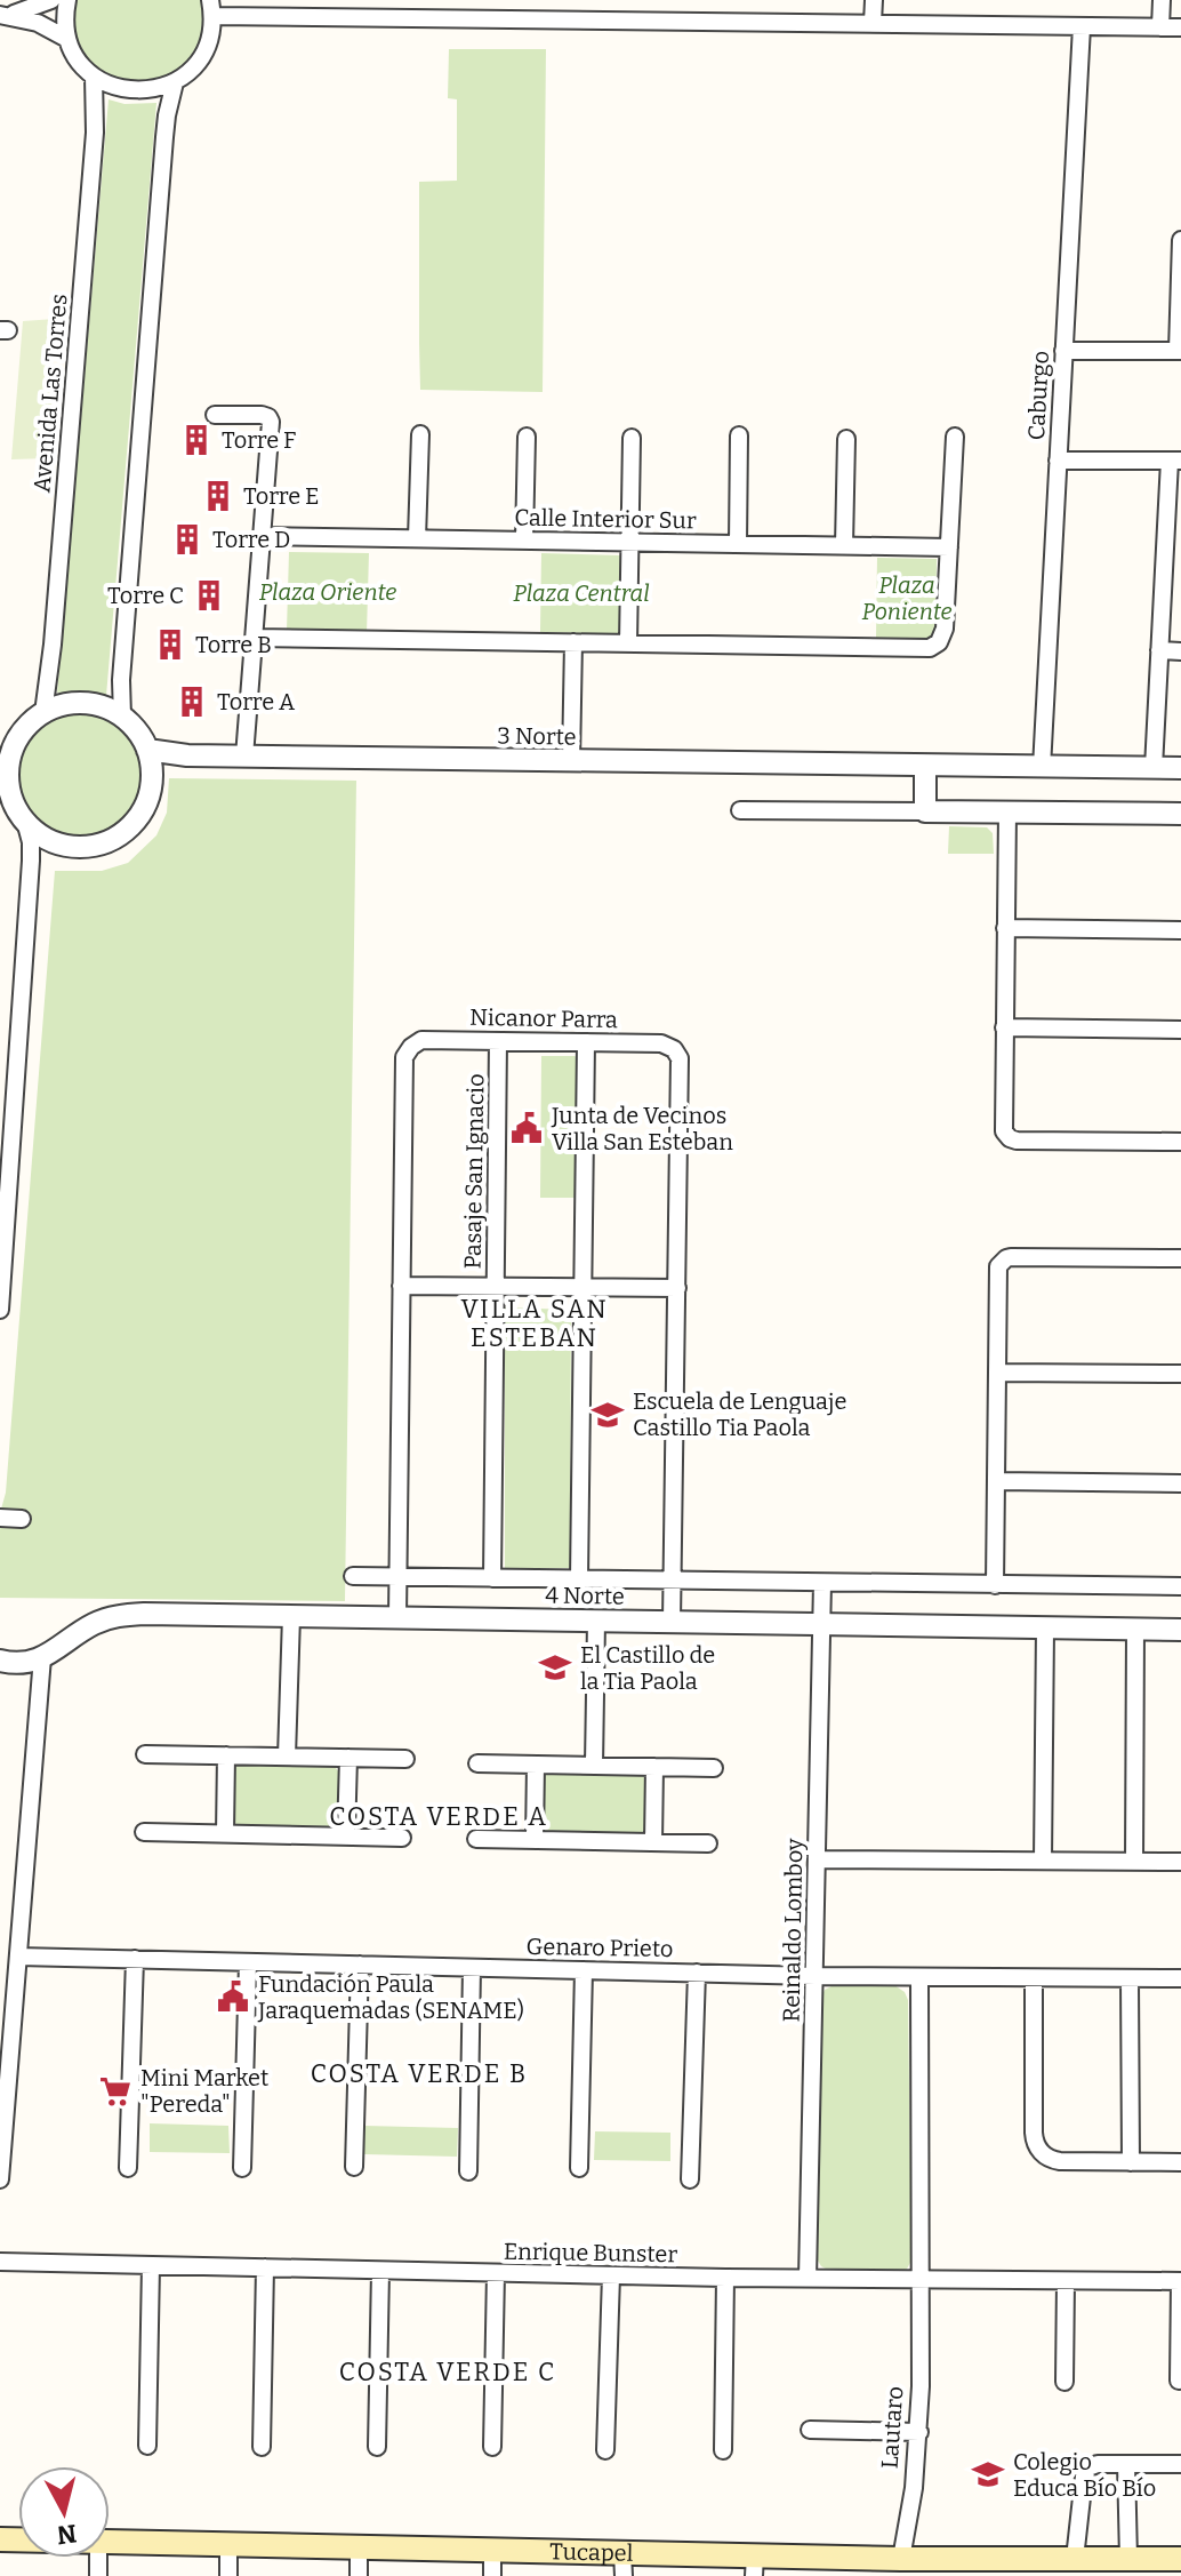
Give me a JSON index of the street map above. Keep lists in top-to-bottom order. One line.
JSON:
{"streets":{"main road":["Tucapel"],"street":["Avenida Las Torres","Caburgo","Calle Interior Sur","3 Norte","Nicanor Parra","Pasaje San Ignacio","4 Norte","Reinaldo Lomboy","Genaro Prieto","Enrique Bunster","Lautaro"]},"crossings":[["Avenida Las Torres","3 Norte"],["Caburgo","3 Norte"],["Nicanor Parra","Pasaje San Ignacio"],["Nicanor Parra","4 Norte"],["Pasaje San Ignacio","4 Norte"],["4 Norte","Reinaldo Lomboy"],["Reinaldo Lomboy","Genaro Prieto"],["Reinaldo Lomboy","Enrique Bunster"],["Genaro Prieto","Lautaro"],["Enrique Bunster","Lautaro"],["Lautaro","Tucapel"]],"districts":["VILLA SAN ESTEBAN","COSTA VERDE A","COSTA VERDE B","COSTA VERDE C"],"parks":["Plaza Poniente","Plaza Oriente","Plaza Central"],"places":{"building":["Torre F","Torre E","Torre D","Torre C","Torre B","Torre A"],"public building":["Junta de Vecinos Villa San Esteban","Fundación Paula Jaraquemadas (SENAME)"],"school or university":["Escuela de Lenguaje Castillo Tia Paola","El Castillo de la Tia Paola","Colegio Educa Bío Bío"],"supermarket":["Mini Market \"Pereda\""]},"north":"bottom"}
